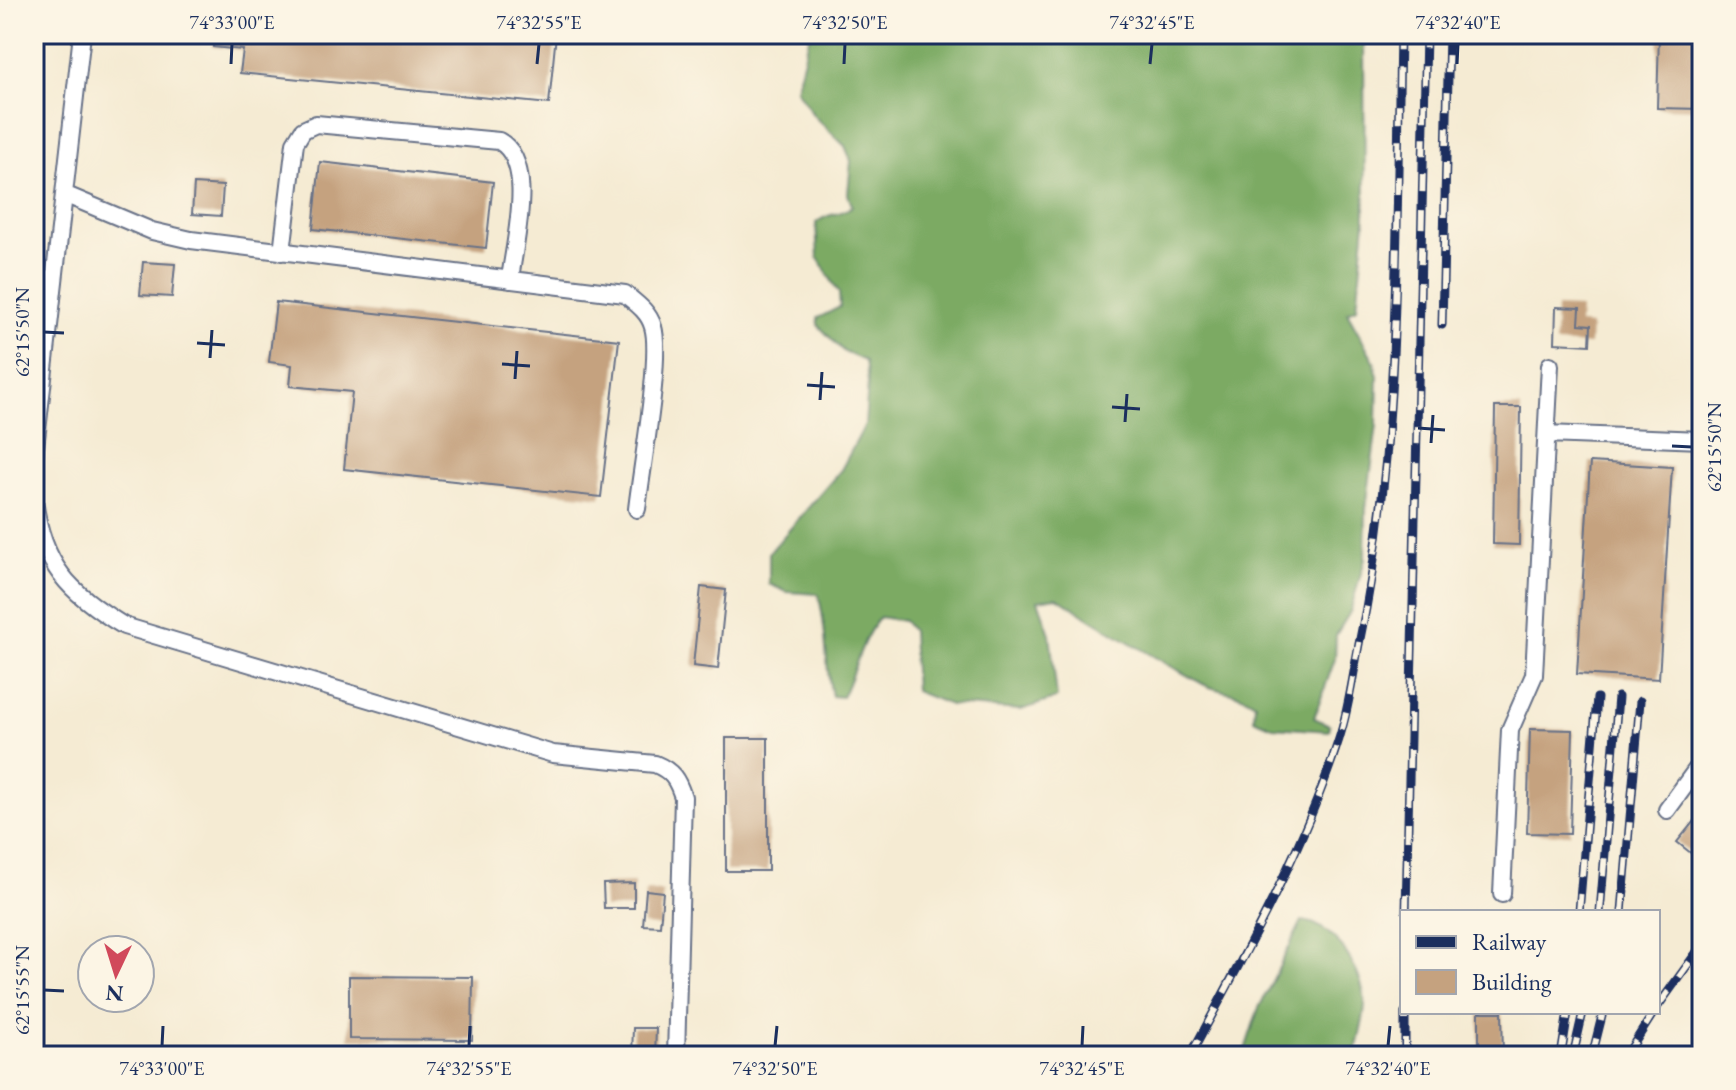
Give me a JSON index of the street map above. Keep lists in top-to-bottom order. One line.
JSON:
{"legend":["Railway","Building"],"north":"bottom","coordinates":["74°33'00\"E","74°32'55\"E","74°32'50\"E","74°32'45\"E","74°32'40\"E","62°15'50\"N","62°15'55\"N"]}
